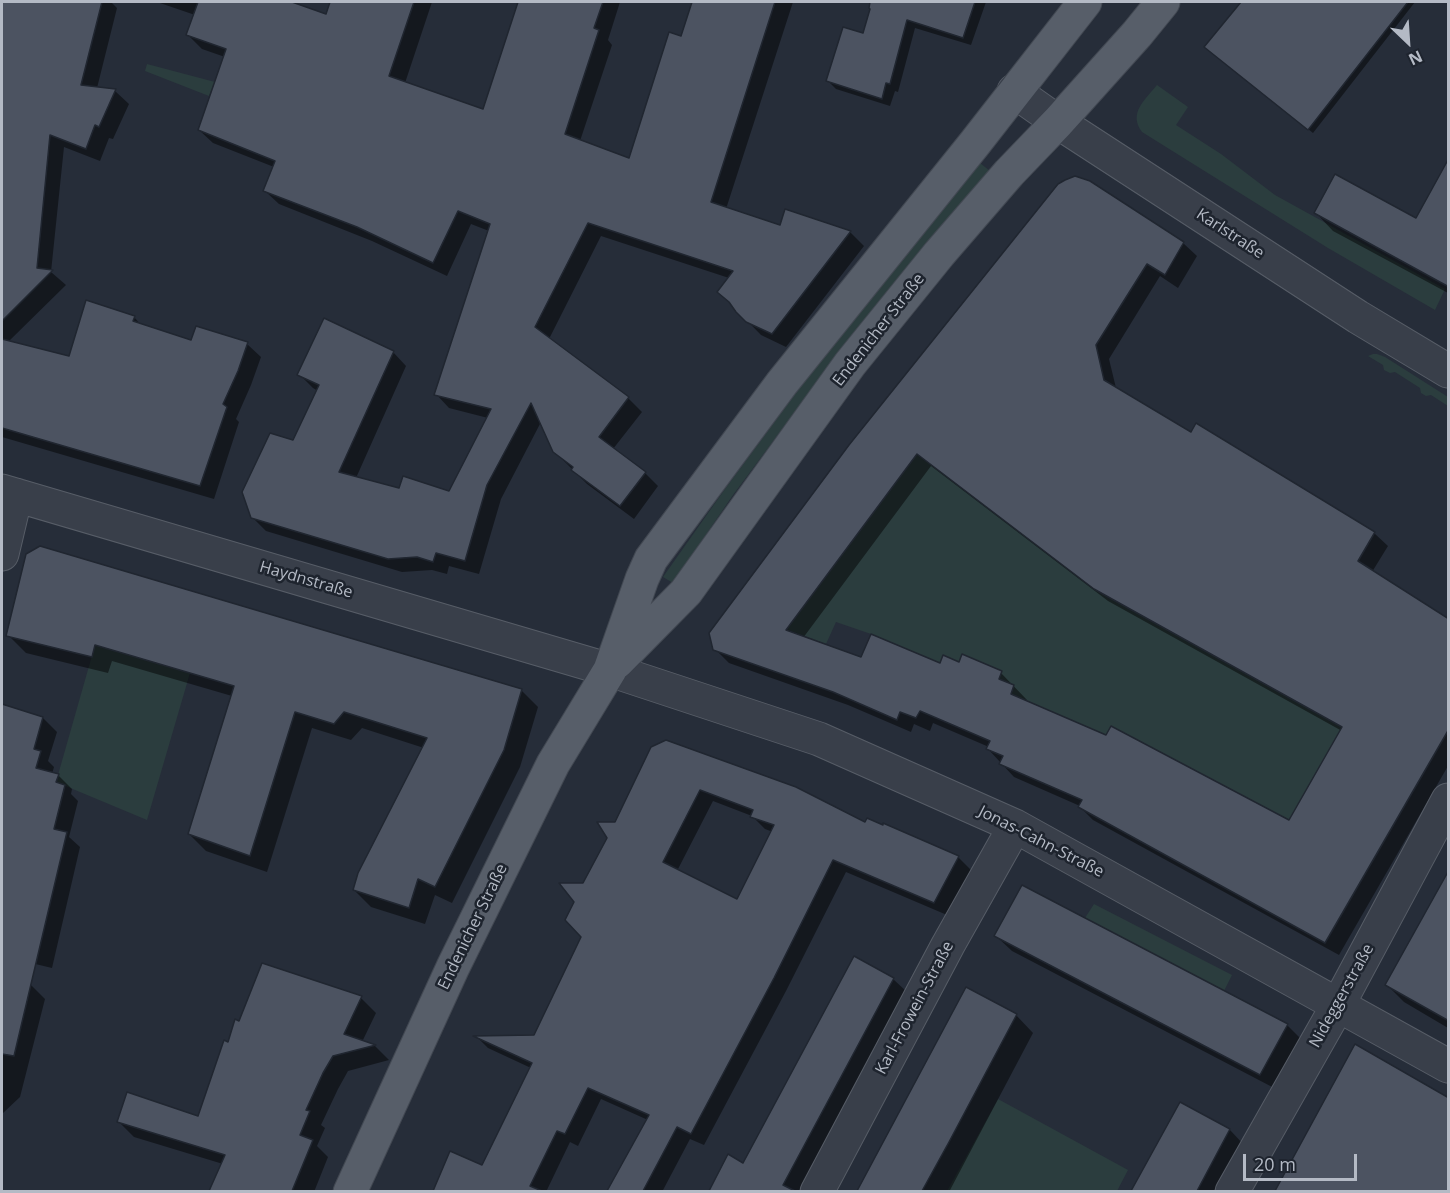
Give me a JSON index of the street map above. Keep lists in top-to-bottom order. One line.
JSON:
{"streets":{"main road":["Endenicher Straße"],"street":["Karlstraße","Haydnstraße","Jonas-Cahn-Straße","Nideggerstraße","Karl-Frowein-Straße"]},"crossings":[["Karlstraße","Endenicher Straße"],["Endenicher Straße","Haydnstraße"],["Endenicher Straße","Jonas-Cahn-Straße"],["Haydnstraße","Jonas-Cahn-Straße"],["Jonas-Cahn-Straße","Nideggerstraße"],["Jonas-Cahn-Straße","Karl-Frowein-Straße"]],"scale_bar":"20 m","north":"bottom right"}
